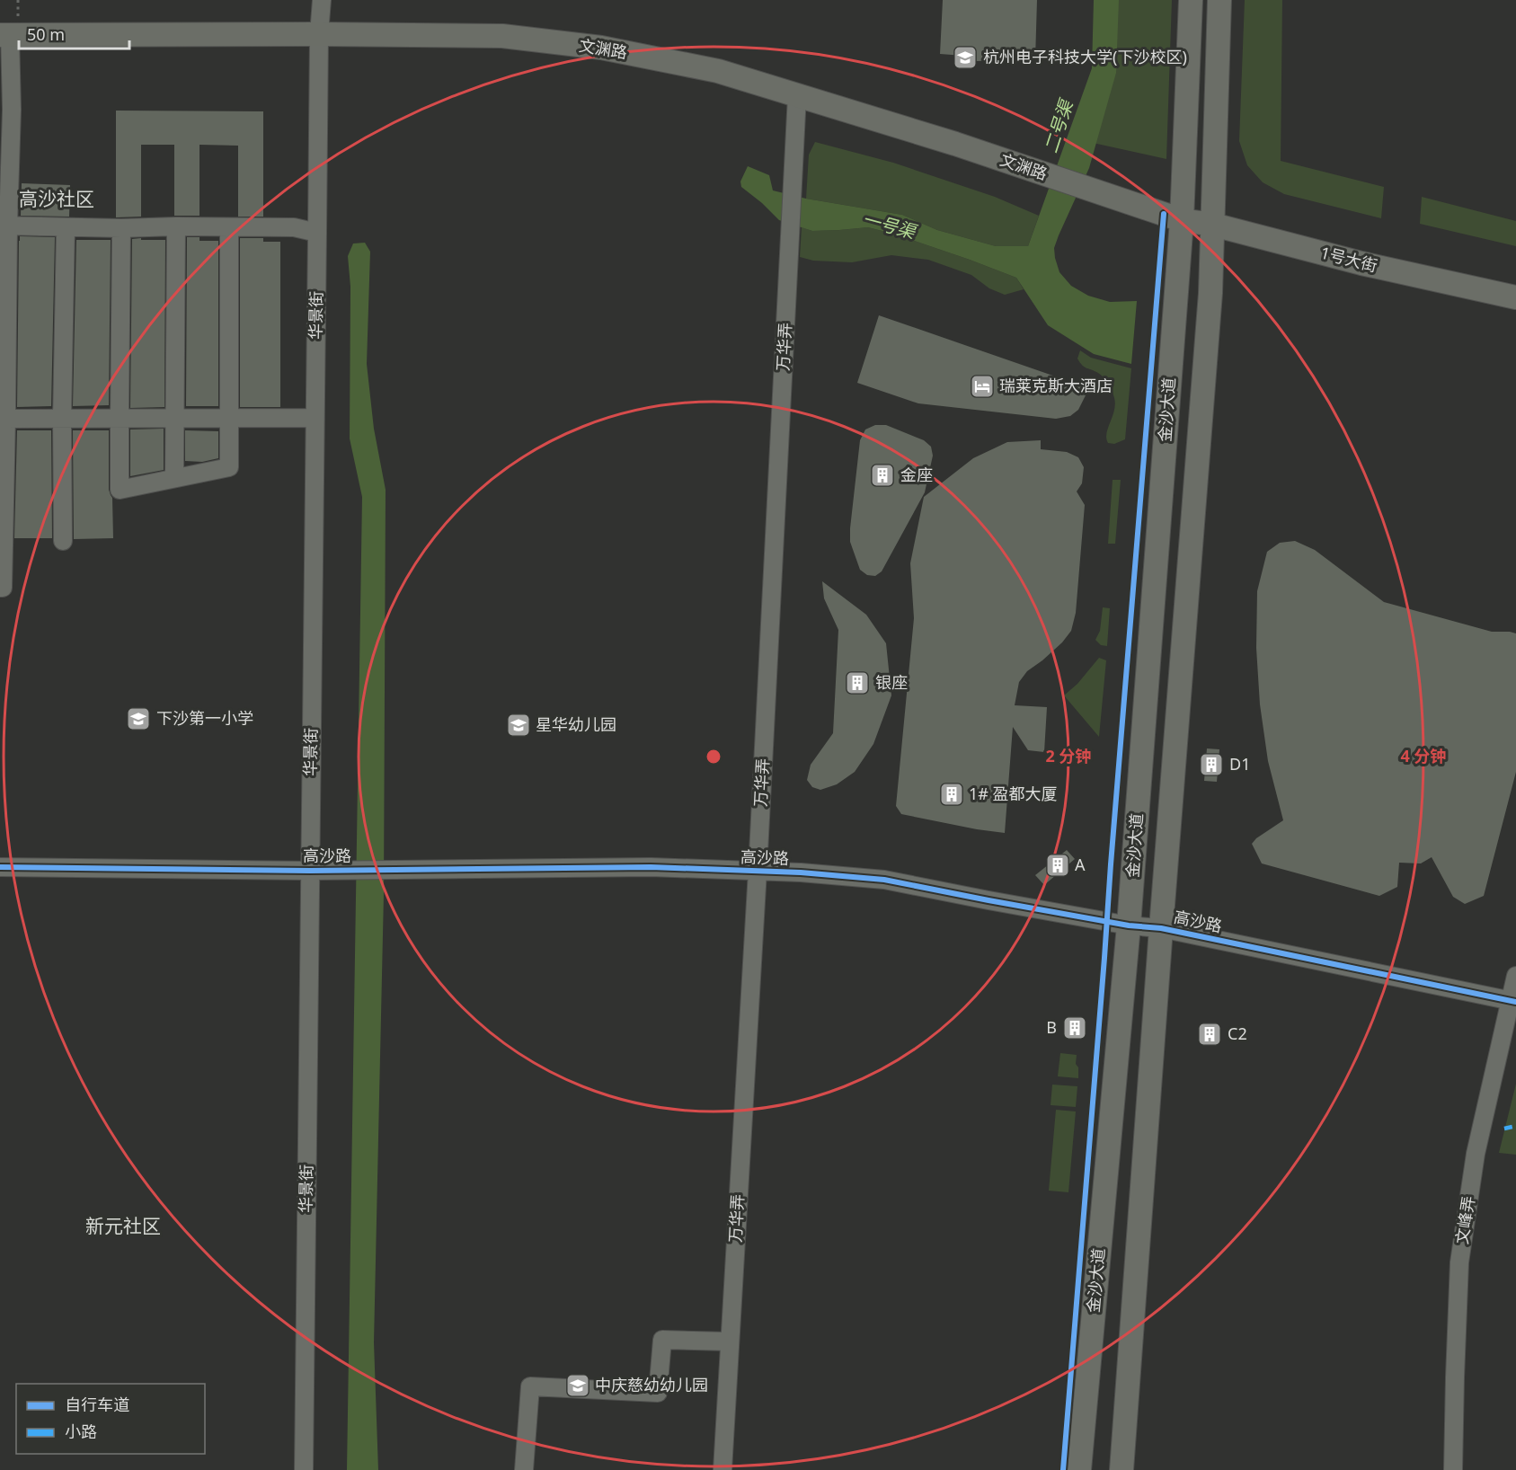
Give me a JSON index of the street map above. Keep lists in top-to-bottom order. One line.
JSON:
{"streets":{"main road":["文渊路","1号大街","金沙大道"],"street":["华景街","万华弄","高沙路","文峰弄"]},"crossings":[["文渊路","1号大街"],["文渊路","华景街"],["文渊路","万华弄"],["文渊路","金沙大道"],["1号大街","金沙大道"],["华景街","高沙路"],["万华弄","高沙路"],["金沙大道","高沙路"],["高沙路","文峰弄"]],"districts":["高沙社区","新元社区"],"water":["二号渠","一号渠"],"places":{"school or university":["杭州电子科技大学(下沙校区)","下沙第一小学","星华幼儿园","中庆慈幼幼儿园"],"hotel":["瑞莱克斯大酒店"],"building":["金座","银座","D1","1# 盈都大厦","A","B","C2"]},"legend":["自行车道","小路"],"scale_bar":"50 m","rings":["2 分钟","4 分钟"]}
